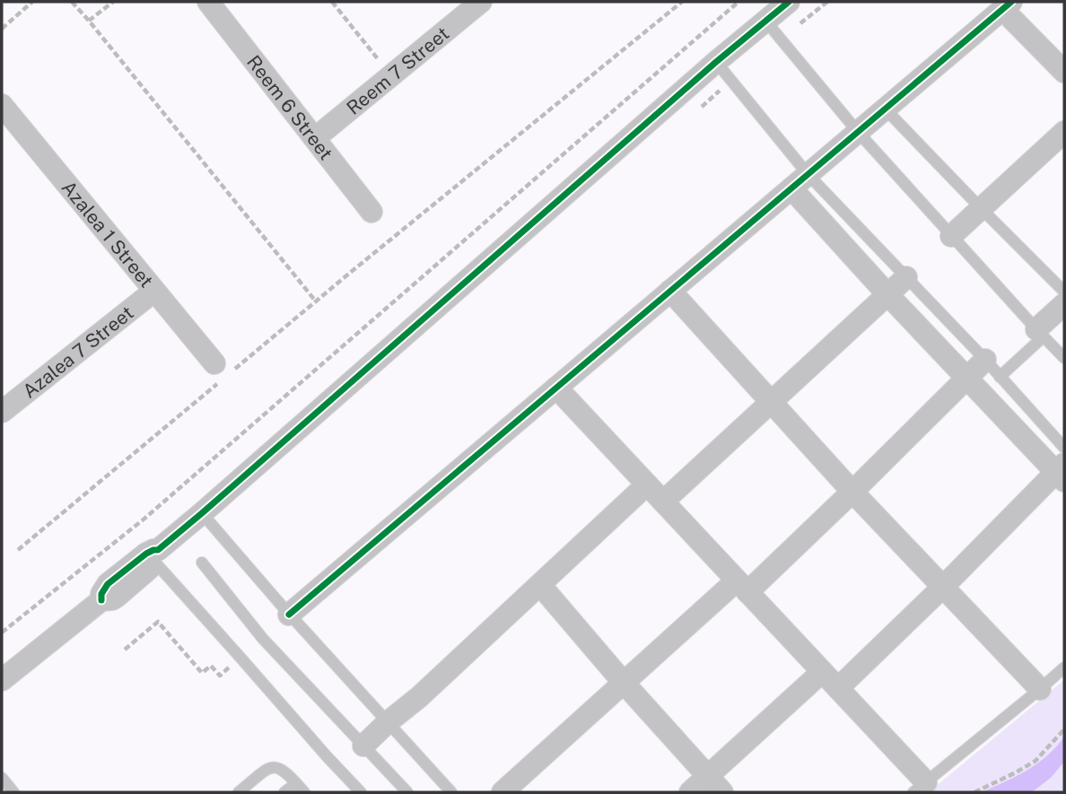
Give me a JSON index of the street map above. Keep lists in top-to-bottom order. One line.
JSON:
{"streets":{"street":["Reem 7 Street","Reem 6 Street","Azalea 1 Street","Azalea 7 Street"]},"crossings":[["Reem 7 Street","Reem 6 Street"],["Azalea 1 Street","Azalea 7 Street"]]}
